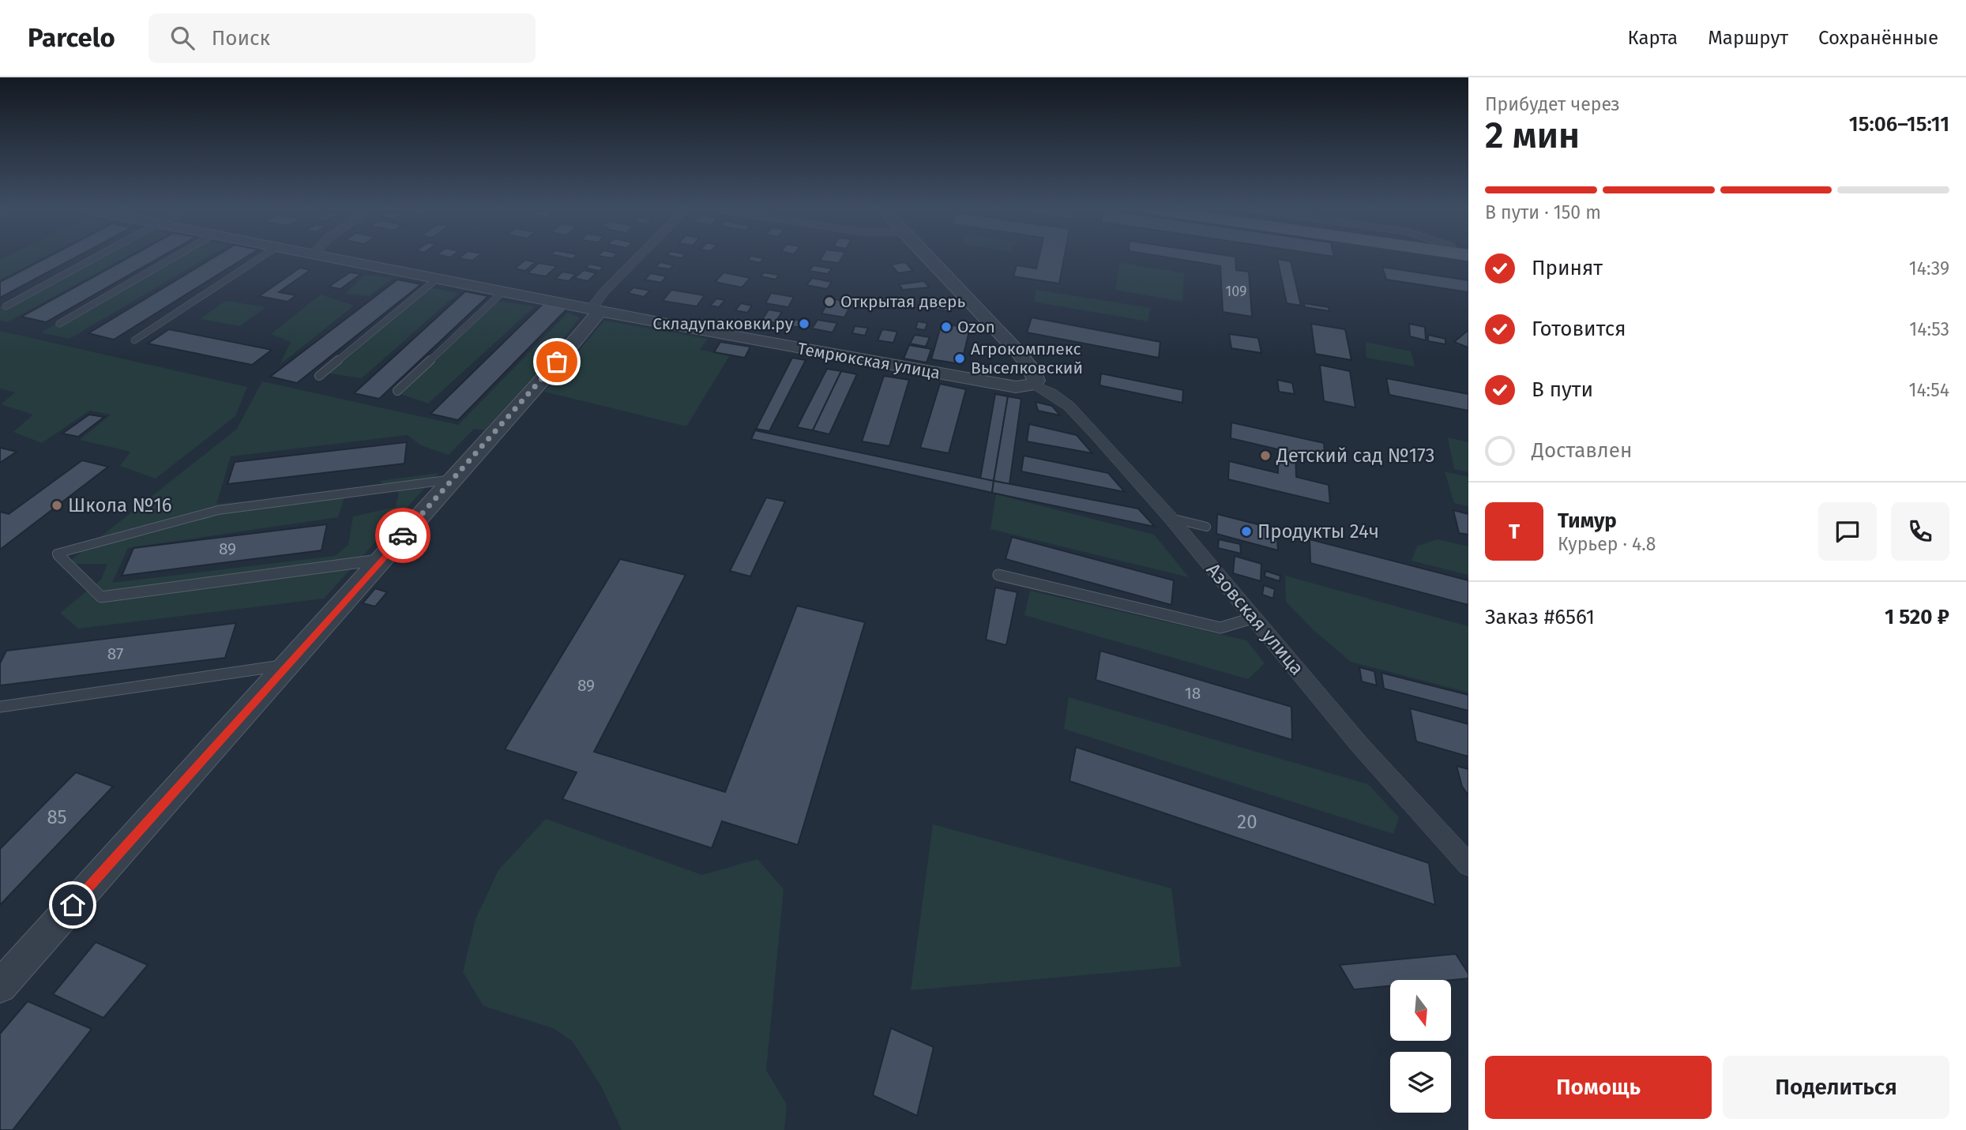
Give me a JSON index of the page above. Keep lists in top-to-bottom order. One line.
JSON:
{"streets":{"street":["Темрюкская улица","Азовская улица"]},"crossings":[["Темрюкская улица","Азовская улица"]],"places":["Открытая дверь","Складупаковки.ру","Ozon","Агрокомплекс Выселковский","Детский cад №173","Школа №16","Продукты 24ч"],"house_numbers":["109","89","87","89","18","85","20"],"north":"bottom","page":{"header":"Parcelo","search":"Поиск","nav":["Карта","Маршрут","Сохранённые"],"heading":["2 мин","Прибудет через","15:06–15:11"],"panel":["Тимур","Курьер · 4.8","Заказ #6561","1 520 ₽"],"bar":"В пути · 150 m","list":[["Принят","14:39"],["Готовится","14:53"],["В пути","14:54"],"Доставлен"],"round":"Т","buttons":["Помощь","Поделиться"]}}
